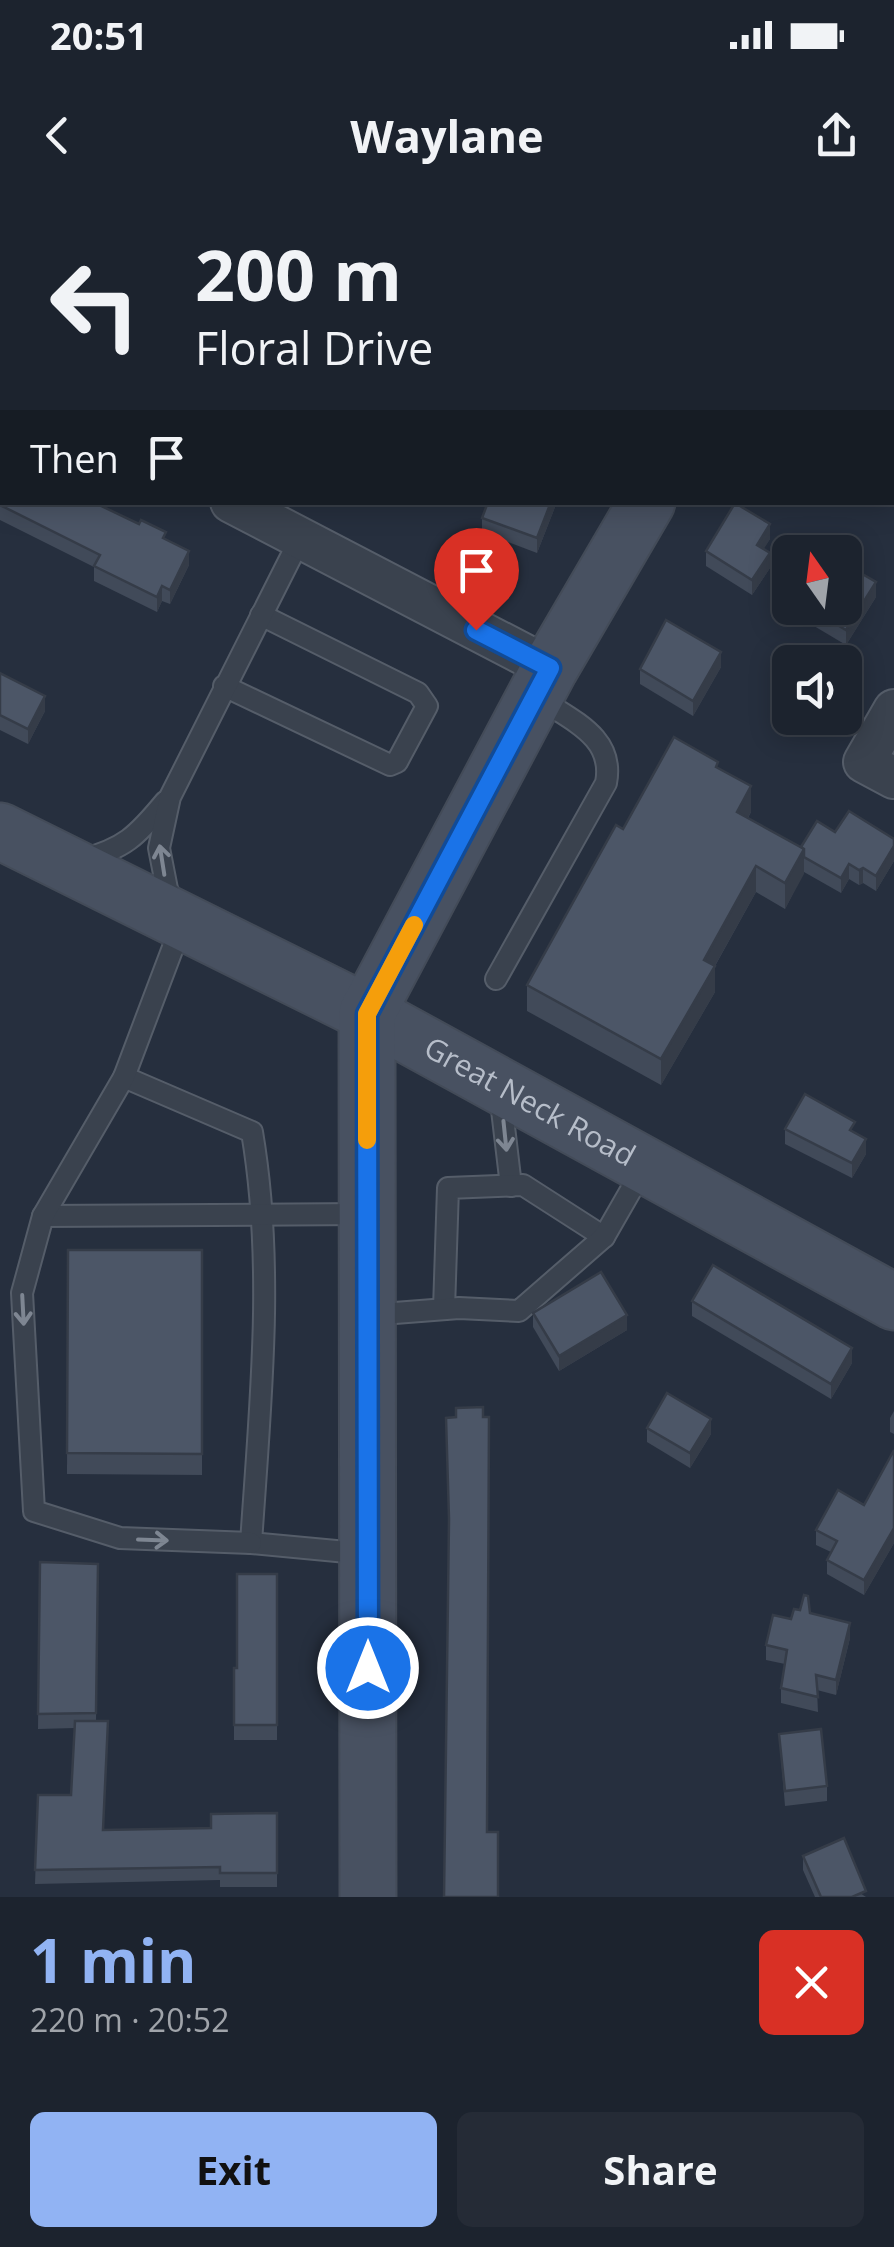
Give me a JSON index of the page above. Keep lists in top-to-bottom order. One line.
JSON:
{"streets":{"street":["Great Neck Road"]},"north":"top","page":{"status":"20:51","header":"Waylane","turn":["200 m","Floral Drive"],"then":"Then","heading":["1 min","220 m · 20:52"],"buttons":["Exit","Share"]}}
